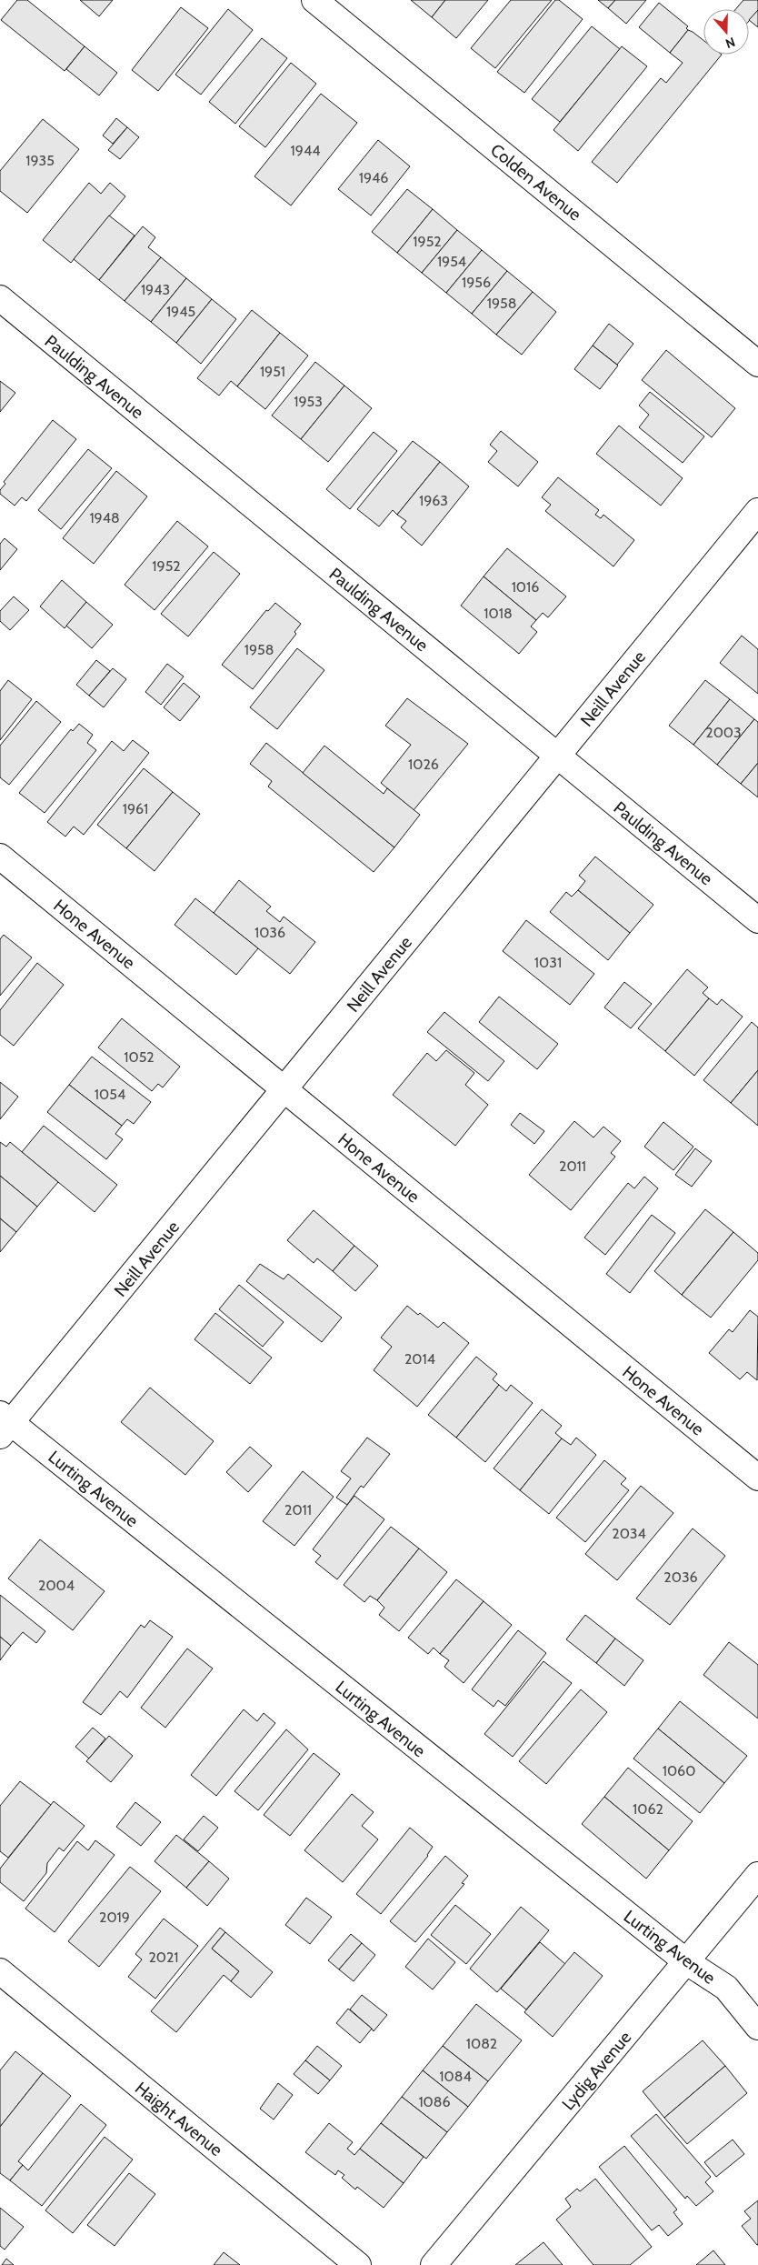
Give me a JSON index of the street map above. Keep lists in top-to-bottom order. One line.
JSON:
{"streets":{"street":["Colden Avenue","Paulding Avenue","Neill Avenue","Hone Avenue","Lurting Avenue","Lydig Avenue","Haight Avenue"]},"crossings":[["Paulding Avenue","Neill Avenue"],["Neill Avenue","Hone Avenue"],["Neill Avenue","Lurting Avenue"],["Lurting Avenue","Lydig Avenue"]],"house_numbers":["1944","1935","1946","1952","1954","1956","1943","1958","1945","1951","1953","1963","1948","1952","1016","1018","1958","2003","1026","1961","1036","1031","1052","1054","2011","2014","2011","2034","2036","2004","1060","1062","2019","2021","1082","1084","1086"],"north":"bottom"}
